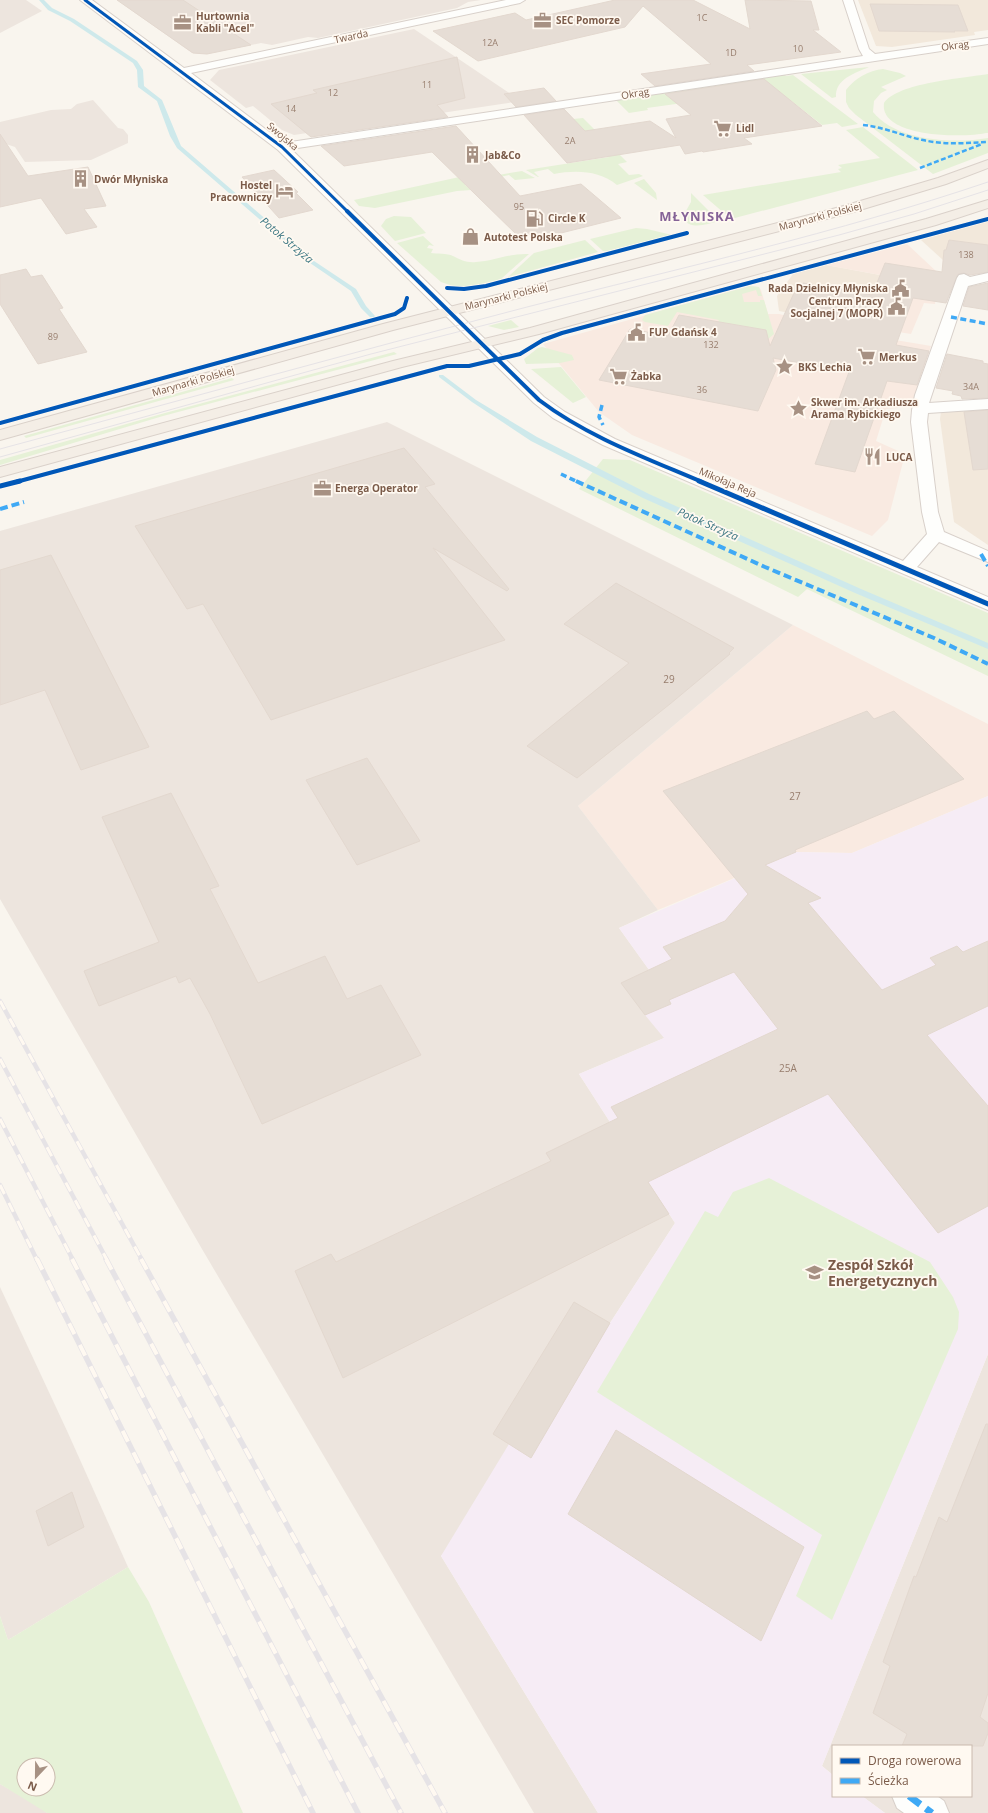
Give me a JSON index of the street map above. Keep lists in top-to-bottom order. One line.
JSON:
{"streets":{"main road":["Marynarki Polskiej"],"street":["Twarda","Okrąg","Swojska","Mikołaja Reja"]},"crossings":[["Twarda","Swojska"],["Okrąg","Swojska"],["Swojska","Marynarki Polskiej"],["Swojska","Mikołaja Reja"]],"districts":["MŁYNISKA"],"water":["Potok Strzyża"],"places":{"office":["SEC Pomorze","Hurtownia Kabli \"Acel\"","Energa Operator"],"supermarket":["Lidl","Merkus","Żabka"],"building":["Jab&Co","Dwór Młyniska"],"hotel":["Hostel Pracowniczy"],"fuel station":["Circle K"],"shop":["Autotest Polska"],"public building":["Rada Dzielnicy Młyniska","Centrum Pracy Socjalnej 7 (MOPR)","FUP Gdańsk 4"],"place":["BKS Lechia","Skwer im. Arkadiusza Arama Rybickiego"],"restaurant":["LUCA"],"school or university":["Zespół Szkół Energetycznych"]},"house_numbers":["1C","12A","10","1D","11","12","14","2A","95","138","89","132","34A","36","29","27","25A"],"legend":["Droga rowerowa","Ścieżka"],"north":"bottom"}
